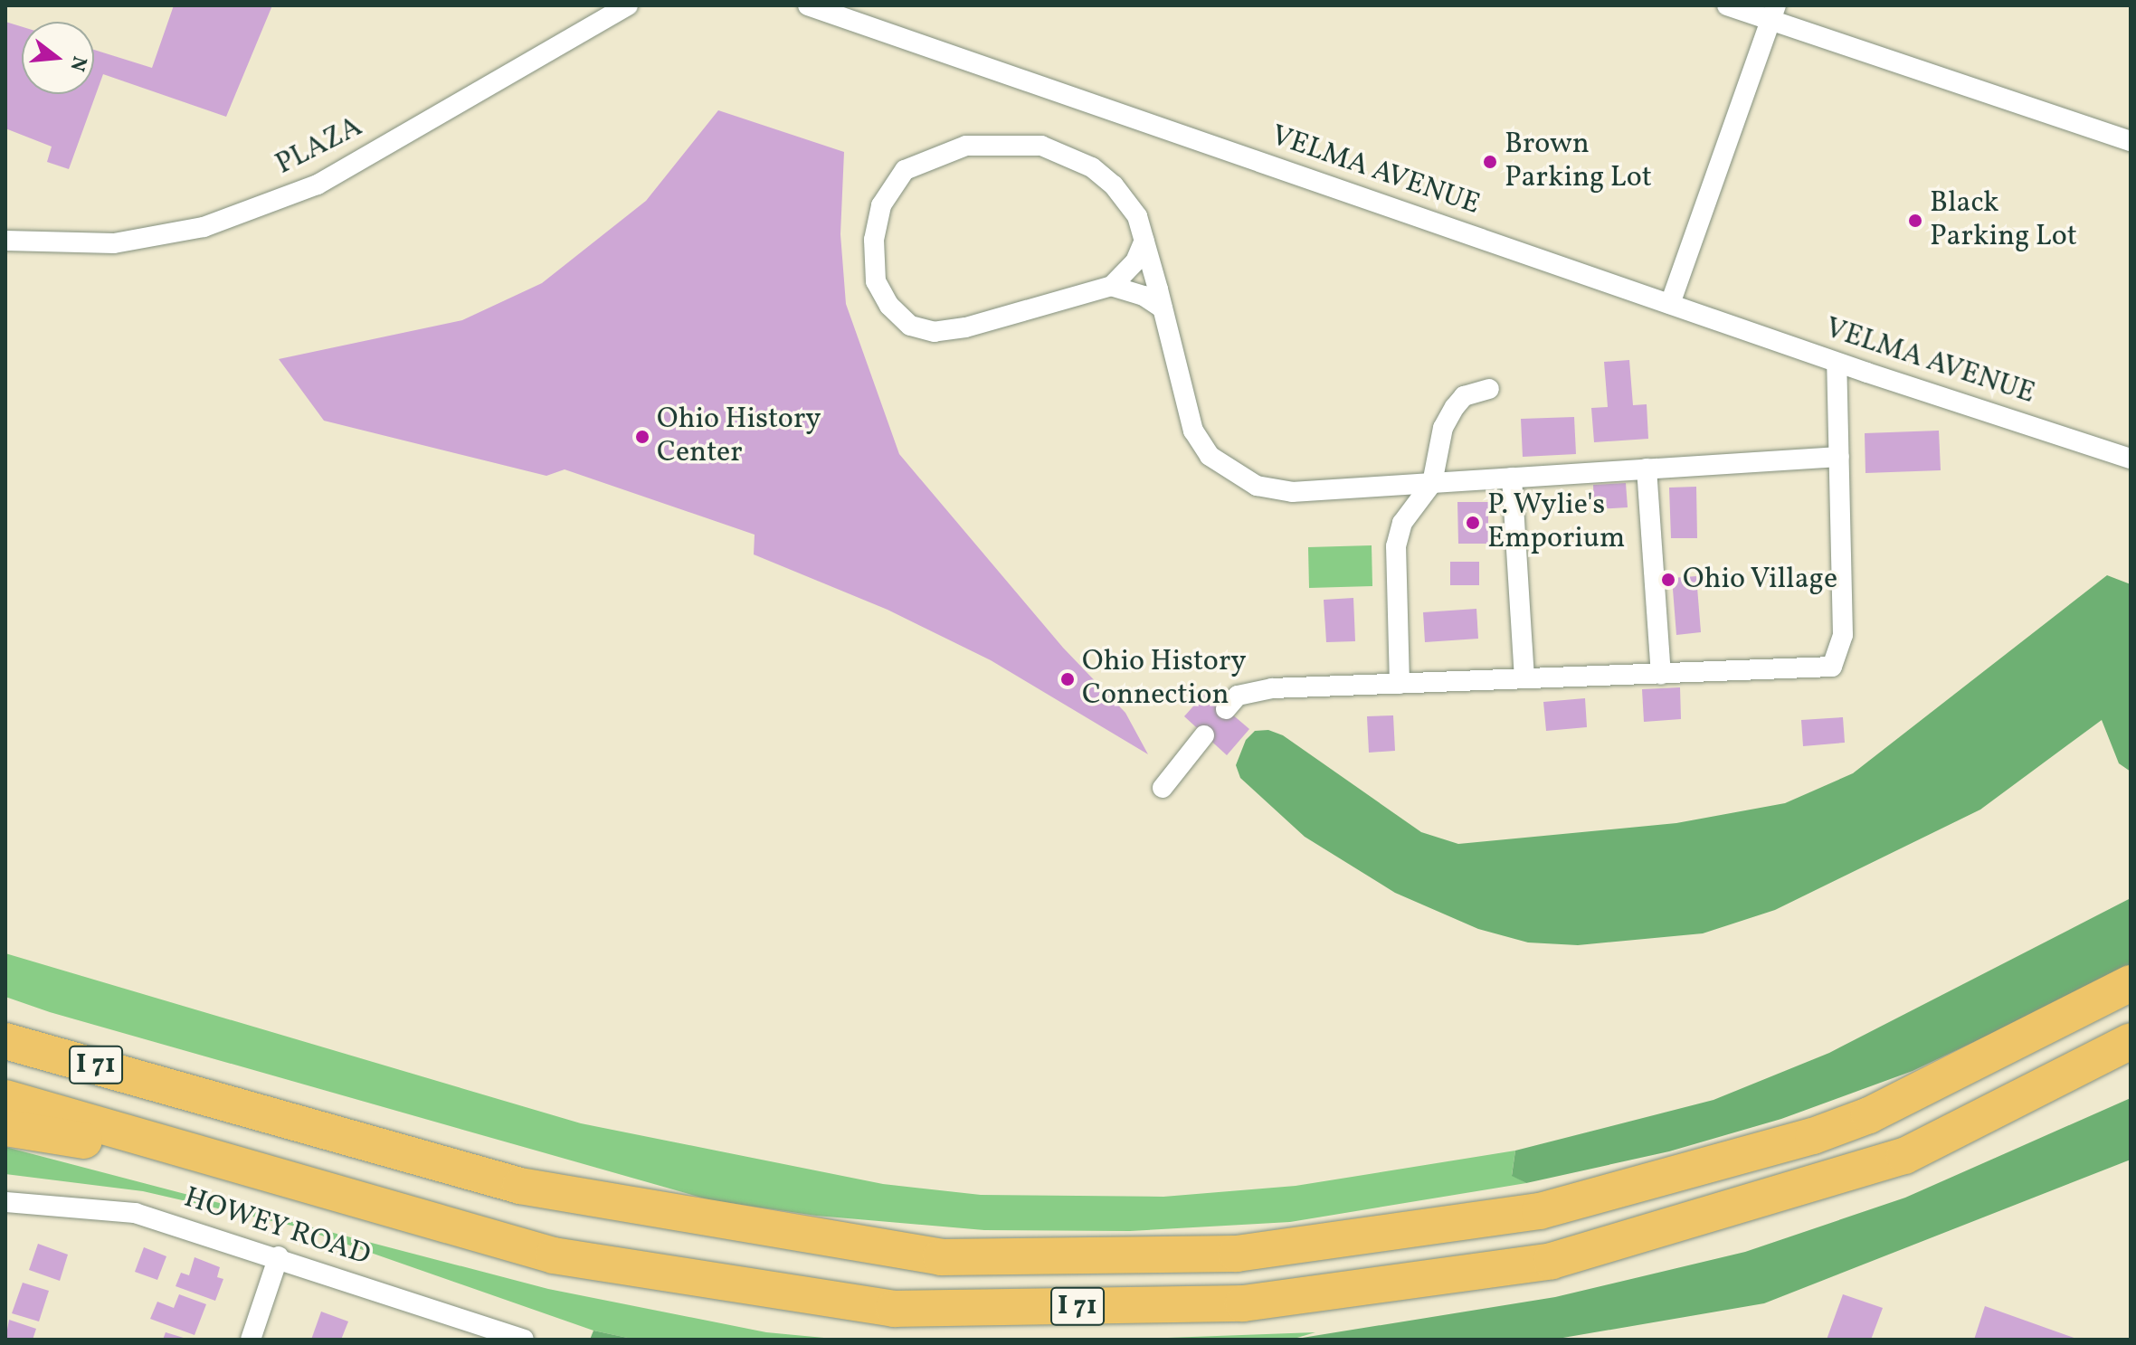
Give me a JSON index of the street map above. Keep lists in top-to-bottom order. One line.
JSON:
{"streets":{"highway":["I 71"],"street":["PLAZA","VELMA AVENUE","HOWEY ROAD"]},"places":["Brown Parking Lot","Black Parking Lot","Ohio History Center","P. Wylie's Emporium","Ohio Village","Ohio History Connection"],"north":"right"}
